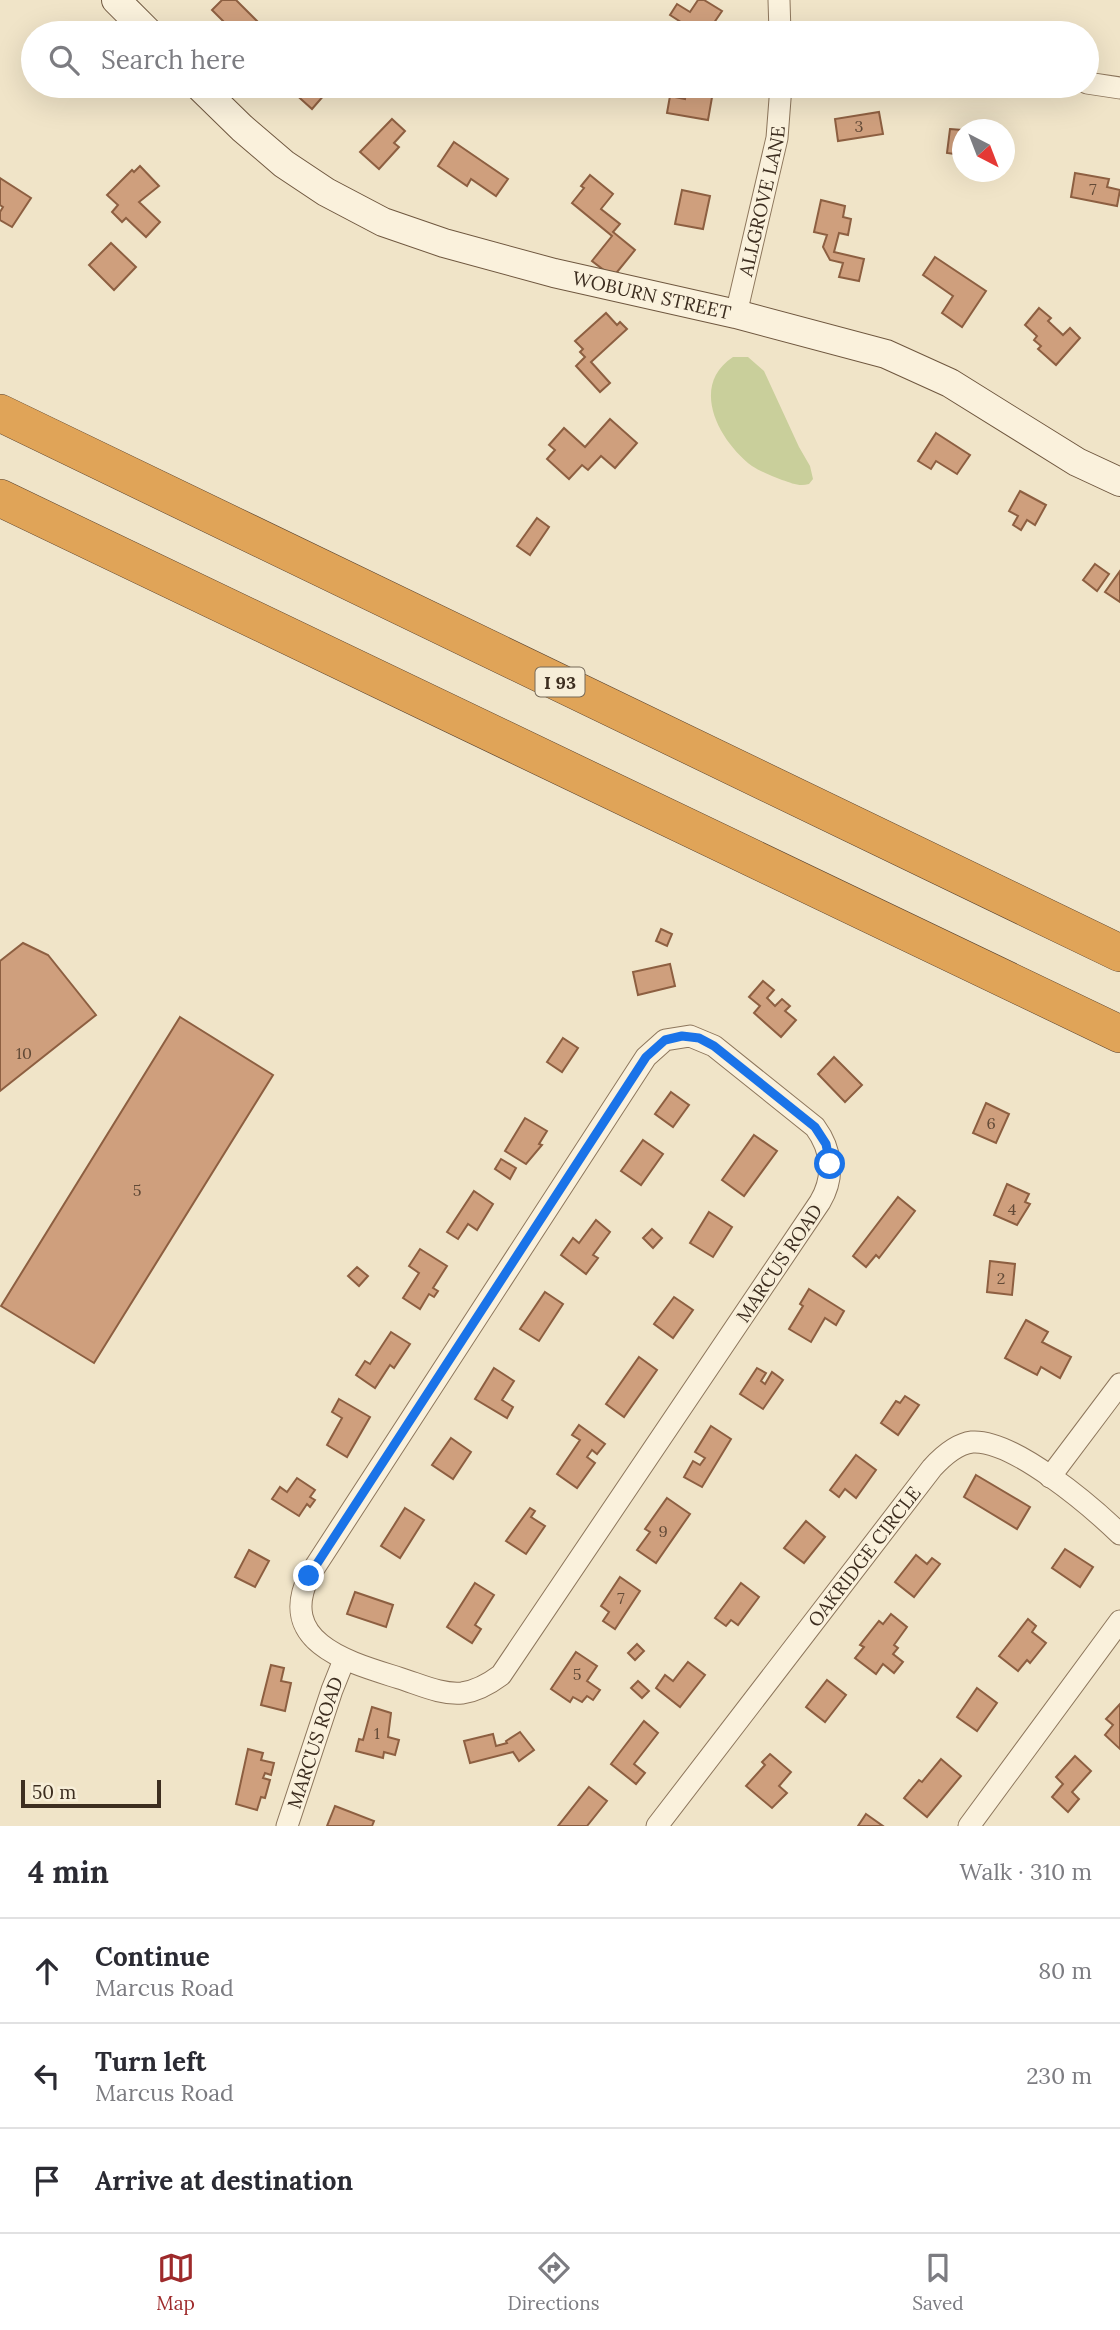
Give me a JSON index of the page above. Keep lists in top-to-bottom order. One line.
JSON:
{"streets":{"highway":["I 93"],"street":["ALLGROVE LANE","WOBURN STREET","MARCUS ROAD","OAKRIDGE CIRCLE"]},"crossings":[["ALLGROVE LANE","WOBURN STREET"]],"house_numbers":["3","7","10","6","5","4","2","9","7","5","1"],"scale_bar":"50 m","north":"bottom right","page":{"search":"Search here","scale":"50 m","heading":["4 min","Walk · 310 m"],"list":[["Continue","Marcus Road","80 m"],["Turn left","Marcus Road","230 m"],"Arrive at destination"],"nav":["Map","Directions","Saved"]}}
